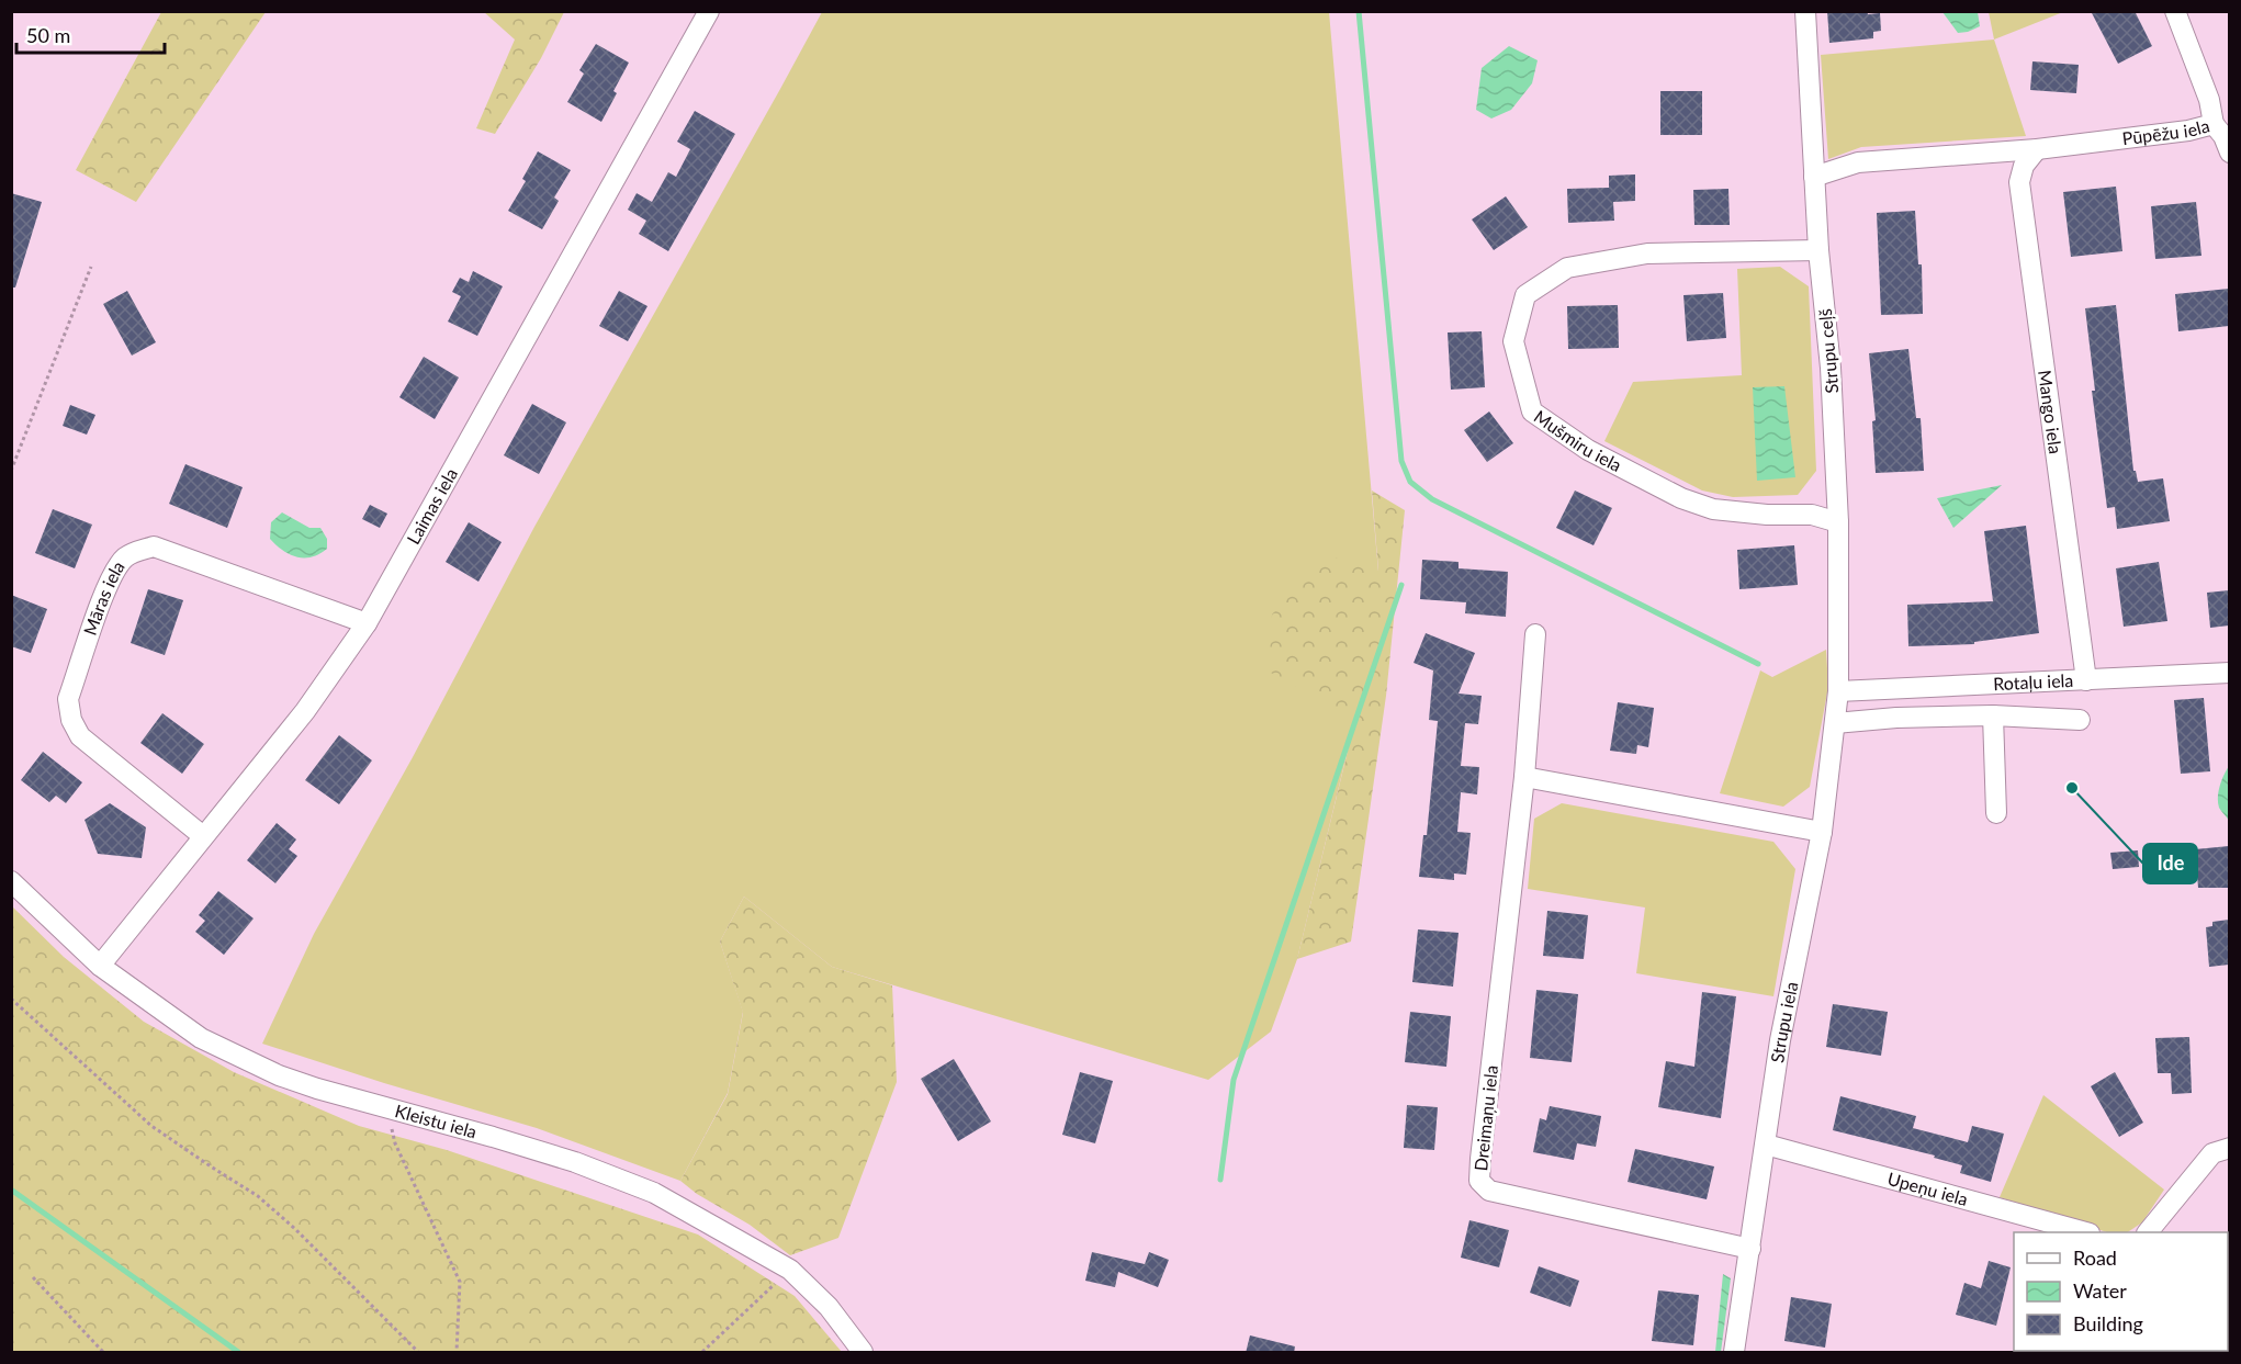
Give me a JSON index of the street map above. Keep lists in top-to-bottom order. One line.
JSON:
{"streets":{"street":["Pūpēžu iela","Strupu ceļš","Mango iela","Mušmiru iela","Laimas iela","Māras iela","Rotaļu iela","Strupu iela","Dreimaņu iela","Kleistu iela","Upeņu iela"]},"crossings":[["Pūpēžu iela","Strupu ceļš"],["Pūpēžu iela","Mango iela"],["Strupu ceļš","Mušmiru iela"],["Strupu ceļš","Rotaļu iela"],["Strupu ceļš","Strupu iela"],["Mango iela","Rotaļu iela"],["Laimas iela","Māras iela"],["Laimas iela","Kleistu iela"],["Rotaļu iela","Strupu iela"],["Strupu iela","Dreimaņu iela"],["Strupu iela","Upeņu iela"]],"places":["Ide"],"legend":["Road","Water","Building"],"scale_bar":"50 m"}
